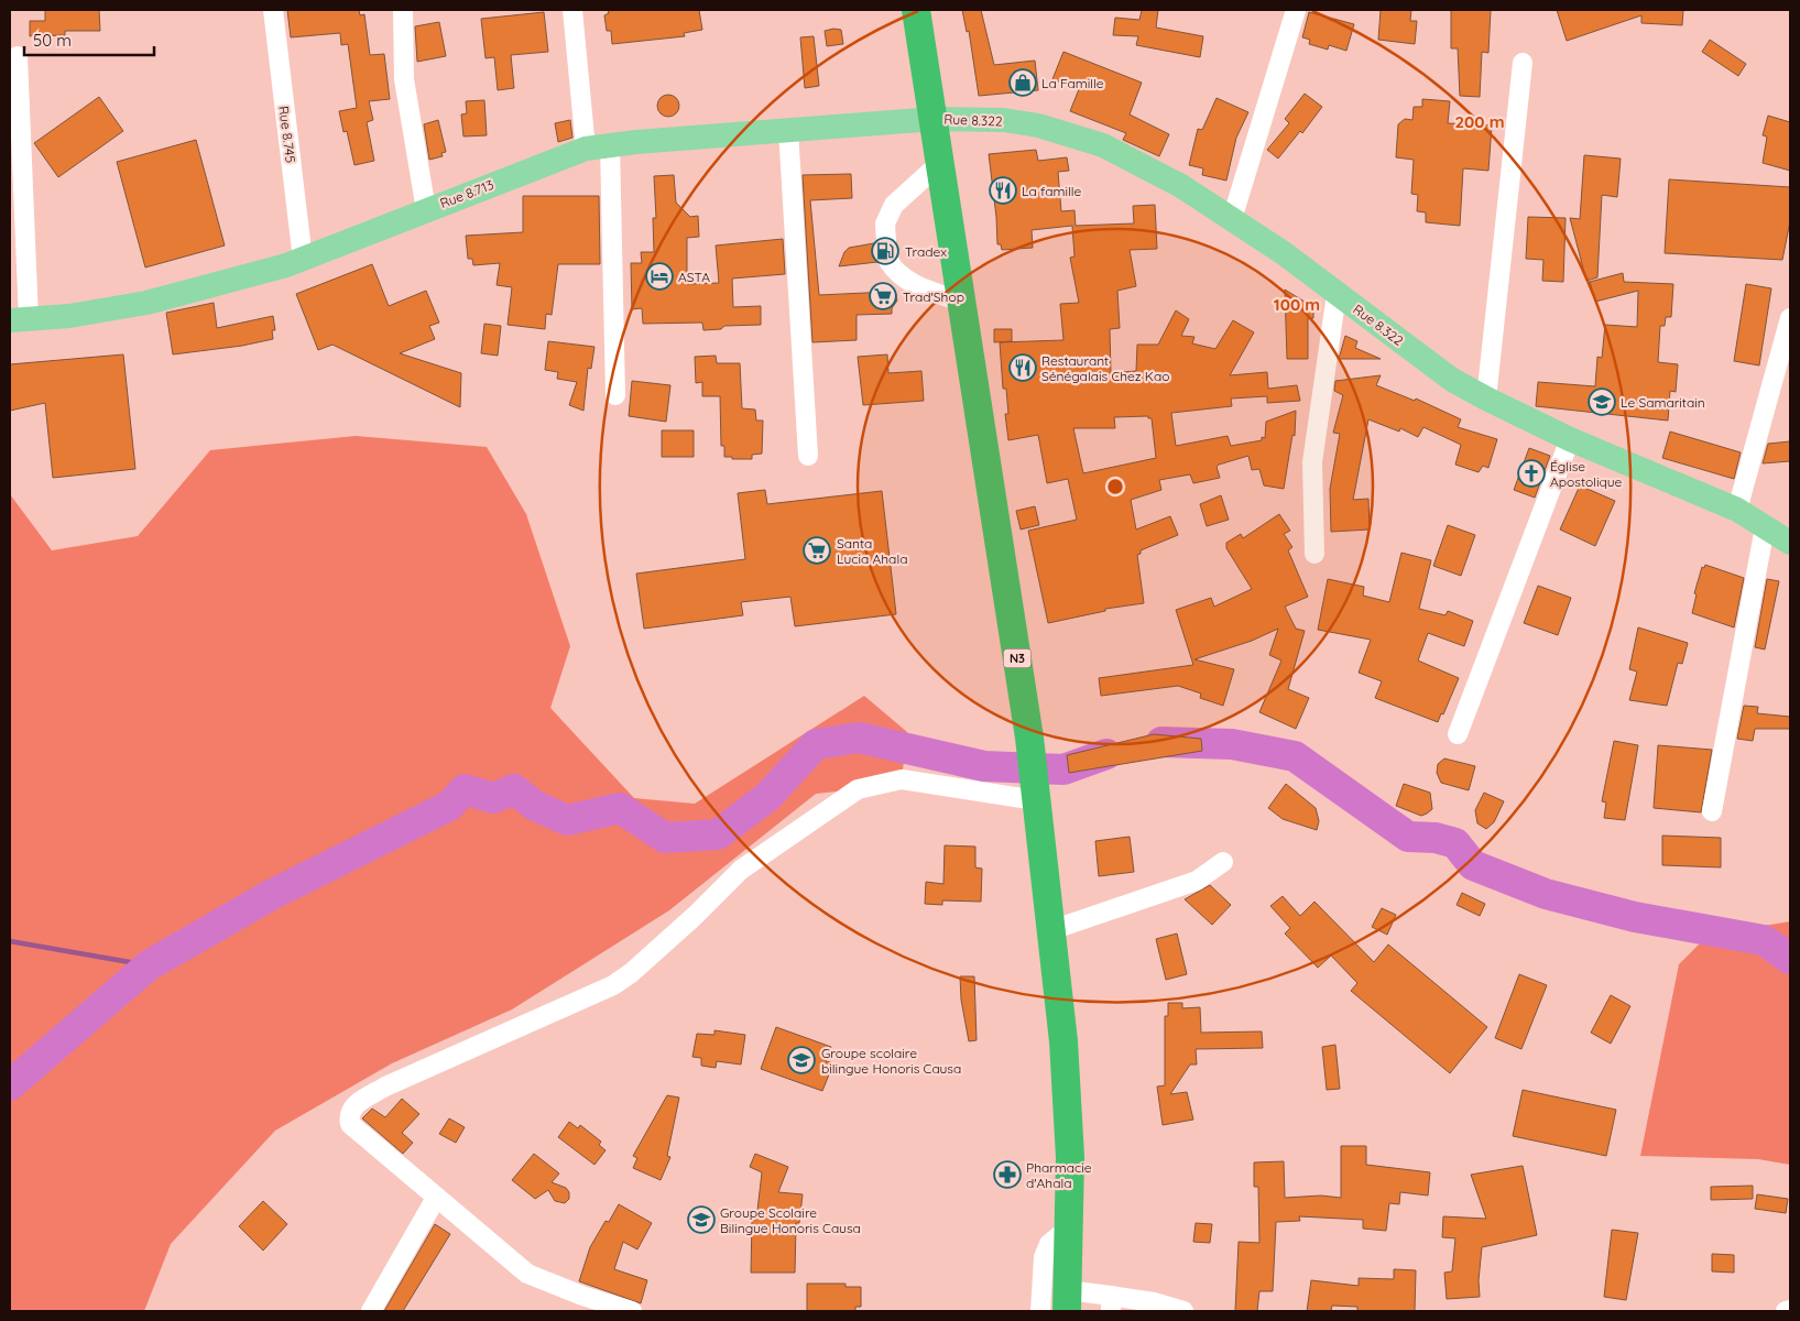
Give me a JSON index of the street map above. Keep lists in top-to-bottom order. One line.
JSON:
{"streets":{"highway":["N3"],"main road":["Rue 8.322","Rue 8.713"],"street":["Rue 8.745"]},"crossings":[["Rue 8.322","Rue 8.713"],["Rue 8.322","N3"],["Rue 8.745","Rue 8.713"],["Rue 8.713","N3"]],"places":{"shop":["La Famille"],"restaurant":["La famille","Restaurant Sénégalais Chez Kao"],"fuel station":["Tradex"],"hotel":["ASTA"],"supermarket":["Trad'Shop","Santa Lucia Ahala"],"school or university":["Le Samaritain","Groupe scolaire bilingue Honoris Causa","Groupe Scolaire Bilingue Honoris Causa"],"church":["Église Apostolique"],"pharmacy":["Pharmacie d'Ahala"]},"scale_bar":"50 m","rings":["200 m","100 m"]}
